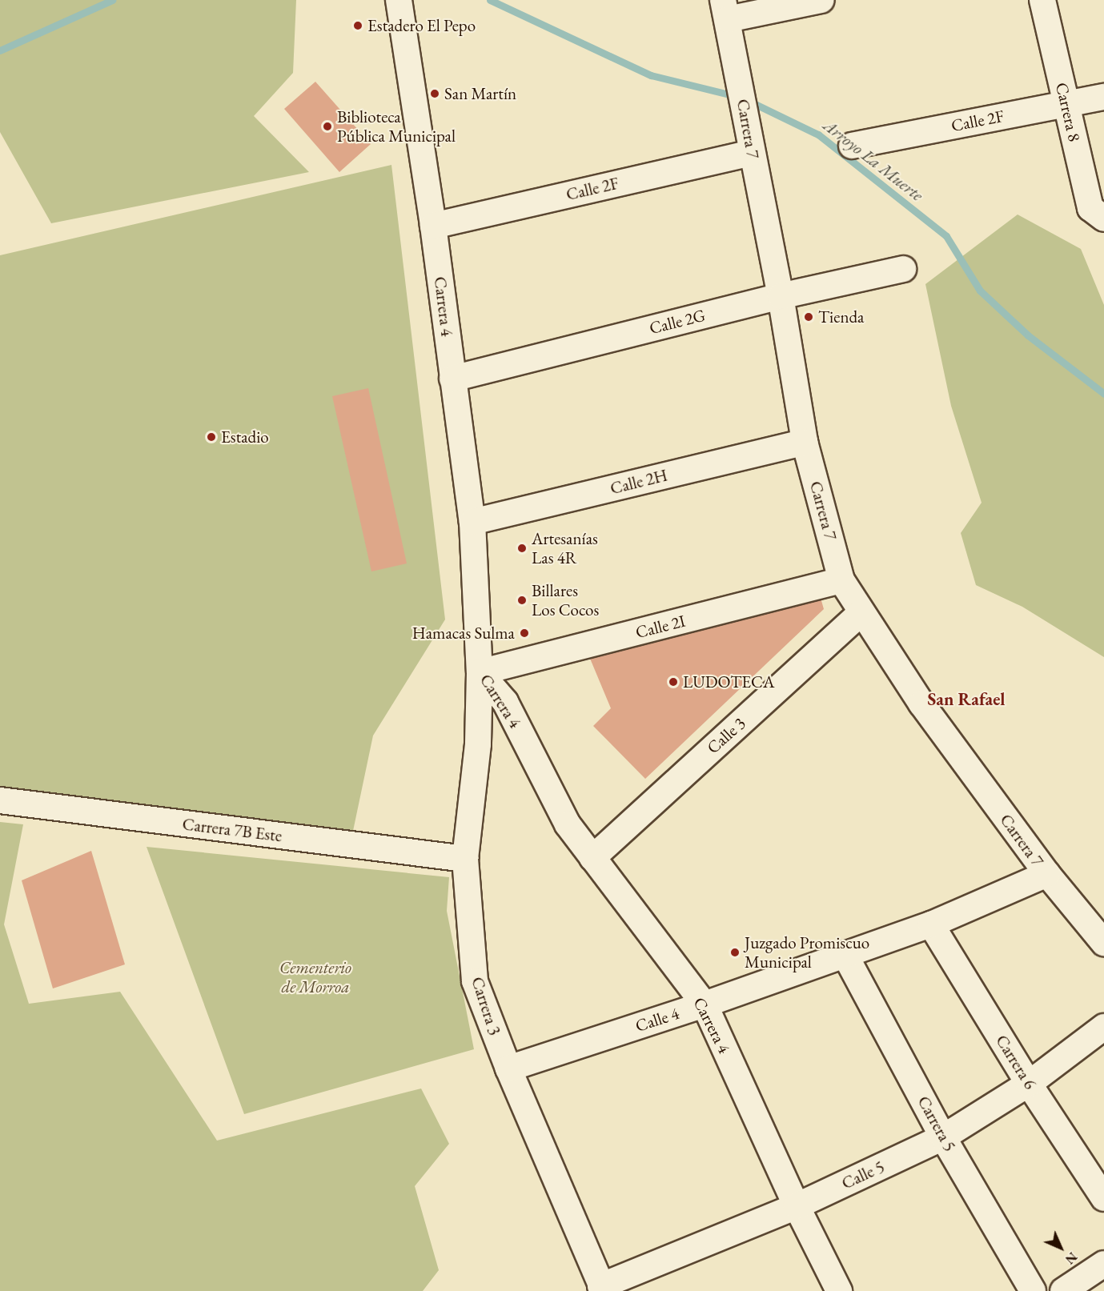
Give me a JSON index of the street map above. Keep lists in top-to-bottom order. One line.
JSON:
{"streets":{"street":["Carrera 8","Calle 2F","Carrera 7","Carrera 4","Calle 2G","Calle 2H","Calle 2I","Calle 3","Carrera 7B Este","Carrera 3","Calle 4","Carrera 6","Carrera 5","Calle 5"]},"crossings":[["Carrera 8","Calle 2F"],["Calle 2F","Carrera 7"],["Calle 2F","Carrera 4"],["Carrera 7","Calle 2G"],["Carrera 7","Calle 2H"],["Carrera 7","Calle 2I"],["Carrera 7","Calle 3"],["Carrera 7","Calle 4"],["Carrera 4","Calle 2G"],["Carrera 4","Calle 2H"],["Carrera 4","Calle 2I"],["Carrera 4","Calle 3"],["Carrera 4","Carrera 3"],["Carrera 4","Calle 4"],["Carrera 4","Calle 5"],["Calle 2I","Carrera 3"],["Carrera 7B Este","Carrera 3"],["Carrera 3","Calle 4"],["Carrera 3","Calle 5"],["Calle 4","Carrera 6"],["Calle 4","Carrera 5"],["Carrera 6","Calle 5"],["Carrera 5","Calle 5"]],"districts":["San Rafael"],"water":["Arroyo La Muerte"],"parks":["Cementerio de Morroa"],"places":["Estadero El Pepo","San Martín","Biblioteca Pública Municipal","Tienda","Estadio","Artesanías Las 4R","Billares Los Cocos","Hamacas Sulma","LUDOTECA","Juzgado Promiscuo Municipal"],"north":"bottom right"}
